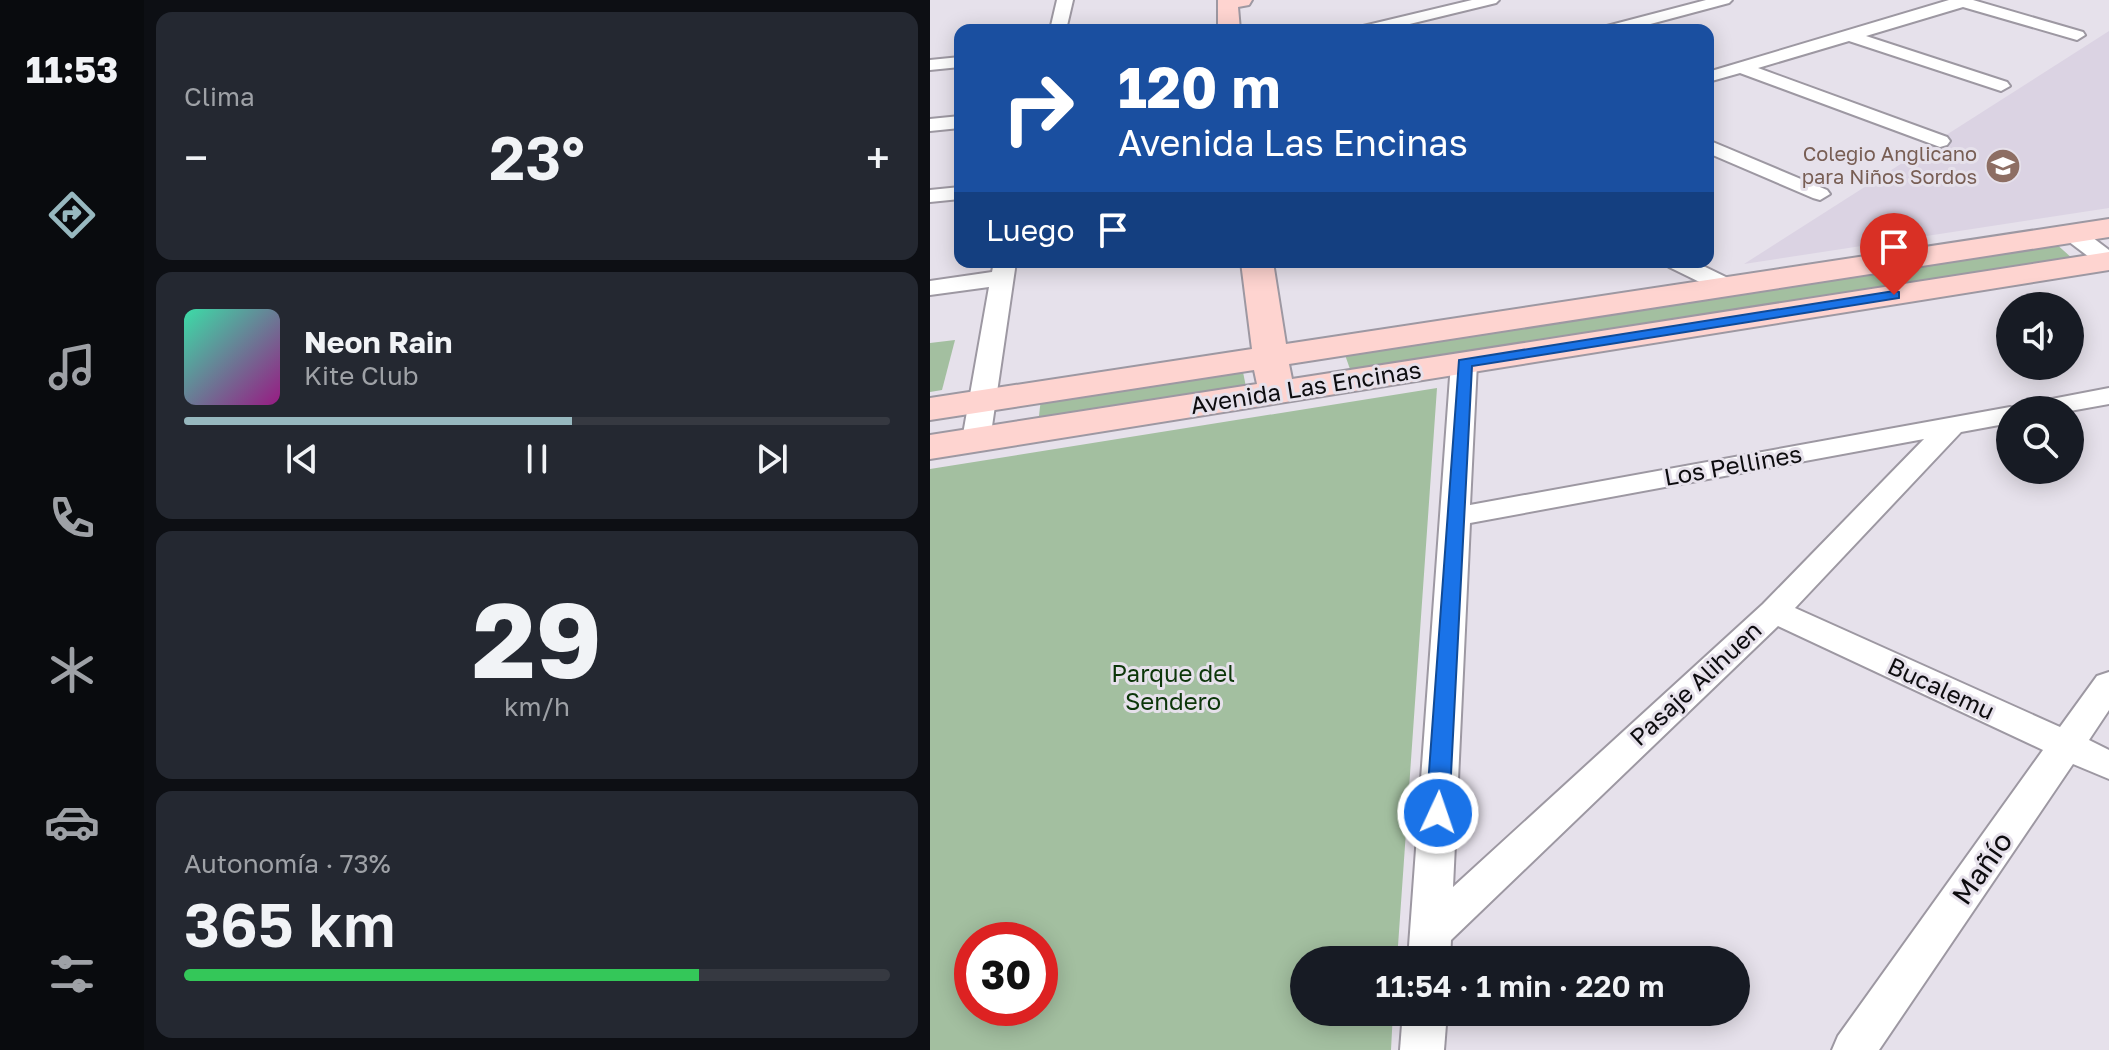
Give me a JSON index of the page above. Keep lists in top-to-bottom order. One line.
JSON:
{"streets":{"main road":["Avenida Las Encinas"],"street":["Los Pellines","Pasaje Alihuen","Bucalemu","Mañío"]},"crossings":[["Los Pellines","Pasaje Alihuen"],["Pasaje Alihuen","Bucalemu"],["Bucalemu","Mañío"]],"parks":["Parque del Sendero"],"places":{"school or university":["Colegio Anglicano para Niños Sordos"]},"page":{"tabs":"11:53","tile":["Clima",["29","km/h"],["Autonomía · 73%","365 km"]],"turn":["120 m","Avenida Las Encinas"],"heat":["−","23°","+"],"then":"Luego","song":["Neon Rain","Kite Club"],"limit":"30","trip":"11:54 · 1 min · 220 m"}}
